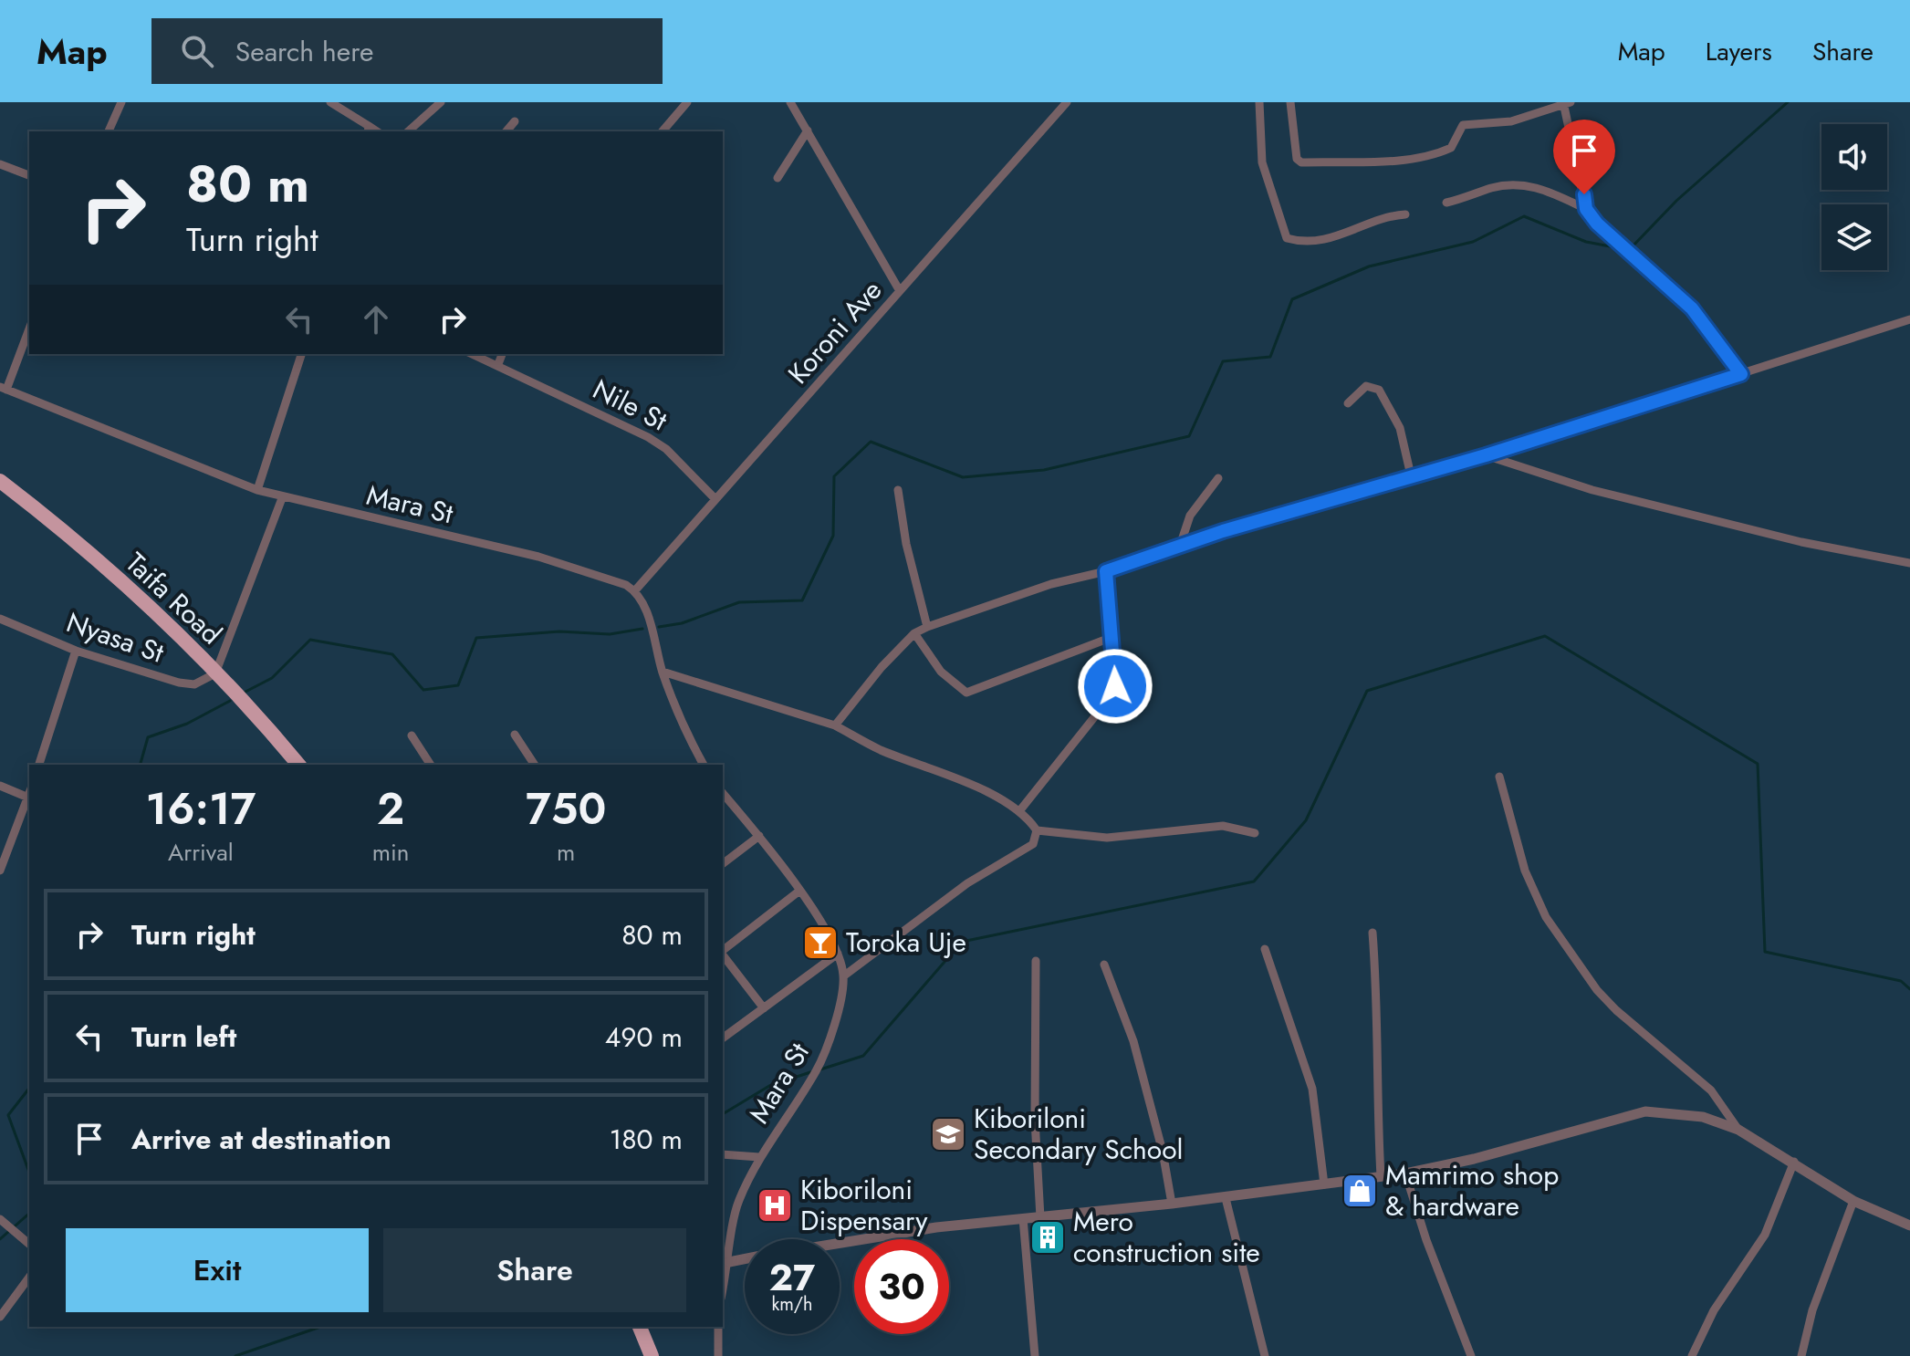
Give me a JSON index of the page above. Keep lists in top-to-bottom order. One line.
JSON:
{"streets":{"highway":["Taifa Road"],"street":["Koroni Ave","Nile St","Mara St","Nyasa St"]},"crossings":[["Koroni Ave","Nile St"],["Koroni Ave","Mara St"],["Taifa Road","Nyasa St"]],"places":{"bar":["Toroka Uje"],"school or university":["Kiboriloni Secondary School"],"shop":["Mamrimo shop & hardware"],"hospital":["Kiboriloni Dispensary"],"building":["Mero construction site"]},"page":{"header":"Map","search":"Search here","nav":["Map","Layers","Share"],"turn":["80 m","Turn right"],"eta":["16:17","Arrival","2","min","750","m"],"list":[{"name":"Turn right","value":"80 m"},{"name":"Turn left","value":"490 m"},{"name":"Arrive at destination","value":"180 m"}],"buttons":["Exit","Share"],"speed":"27 km/h","limit":"30"}}
